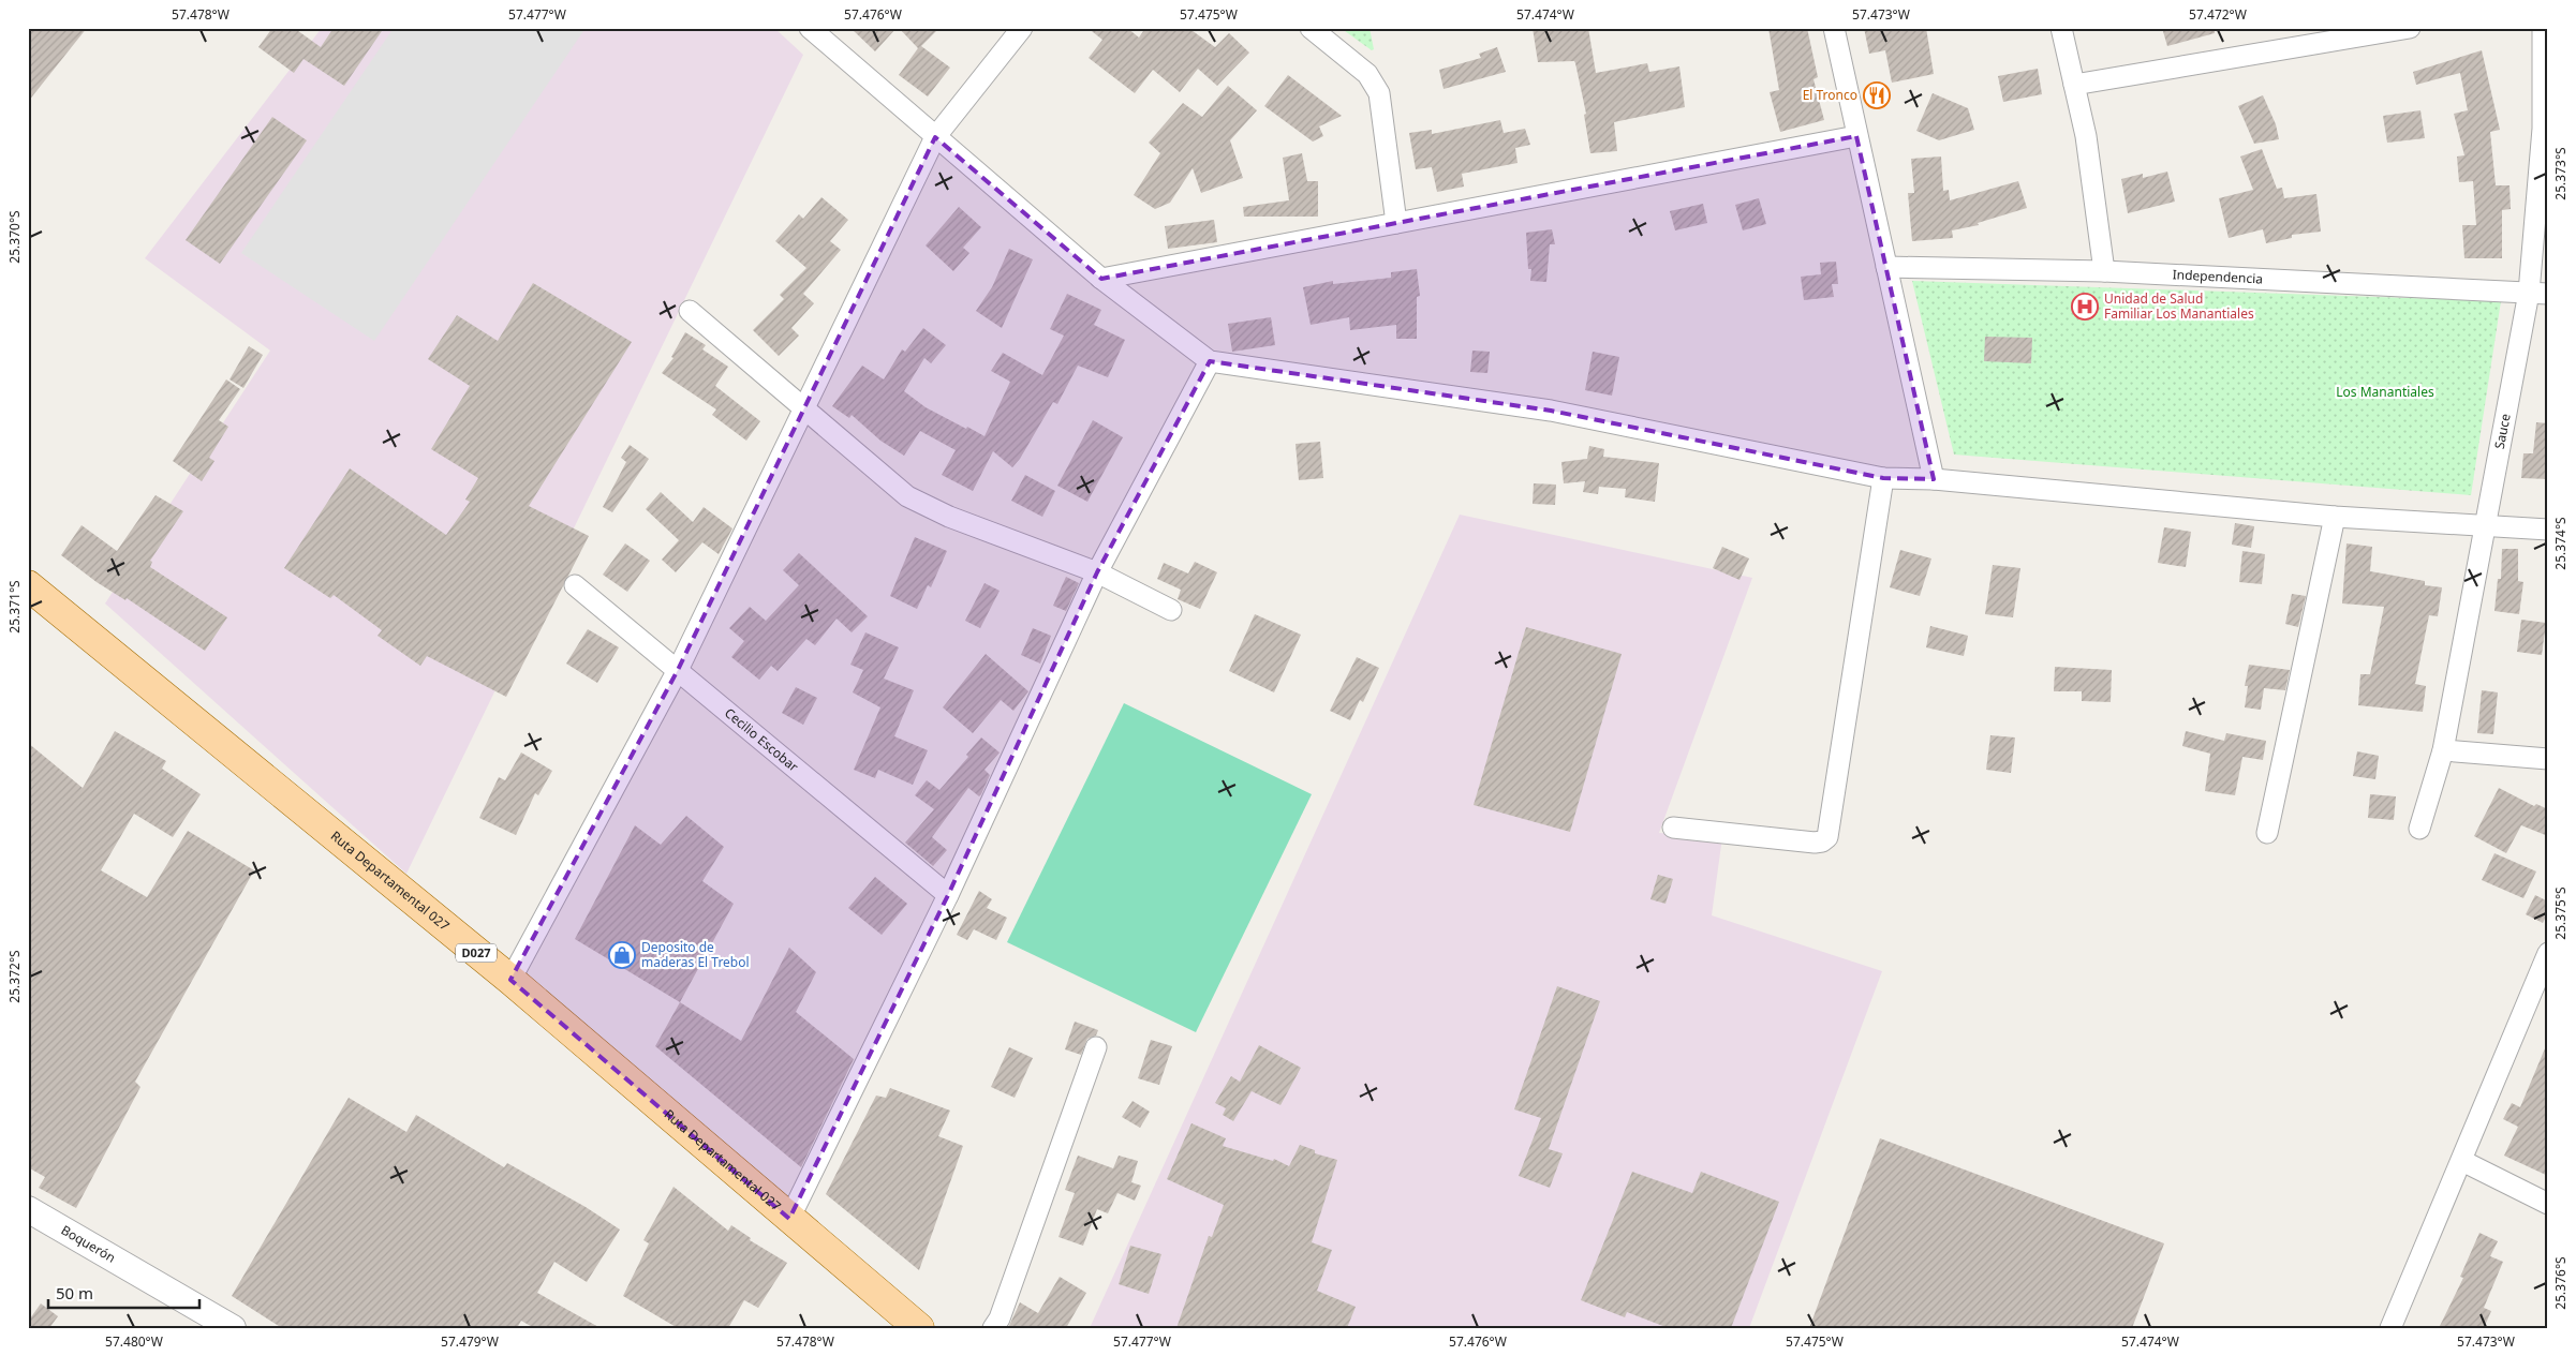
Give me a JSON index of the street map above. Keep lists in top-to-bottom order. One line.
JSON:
{"streets":{"main road":["Ruta Departamental 027","D027"],"street":["Independencia","Sauce","Cecilio Escobar","Boquerón"]},"crossings":[["Independencia","Sauce"]],"parks":["Los Manantiales"],"places":{"restaurant":["El Tronco"],"hospital":["Unidad de Salud Familiar Los Manantiales"],"shop":["Deposito de maderas El Trebol"]},"scale_bar":"50 m","coordinates":["57.478°W","57.477°W","57.476°W","57.475°W","57.474°W","57.473°W","57.472°W","25.373°S","25.370°S","25.374°S","25.371°S","25.375°S","25.372°S","25.376°S","57.480°W","57.479°W"]}
